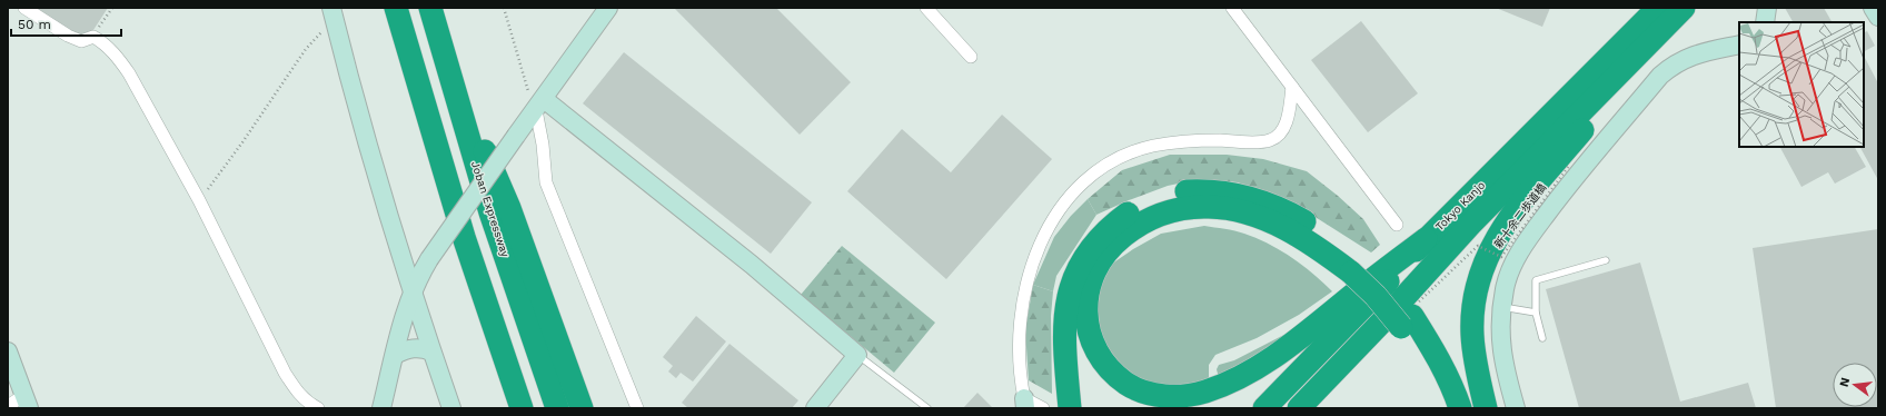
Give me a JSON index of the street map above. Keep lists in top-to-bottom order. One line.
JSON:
{"streets":{"highway":["Tokyo Kanjo","Joban Expressway"],"path":["新十余二歩道橋"]},"scale_bar":"50 m","north":"left"}
